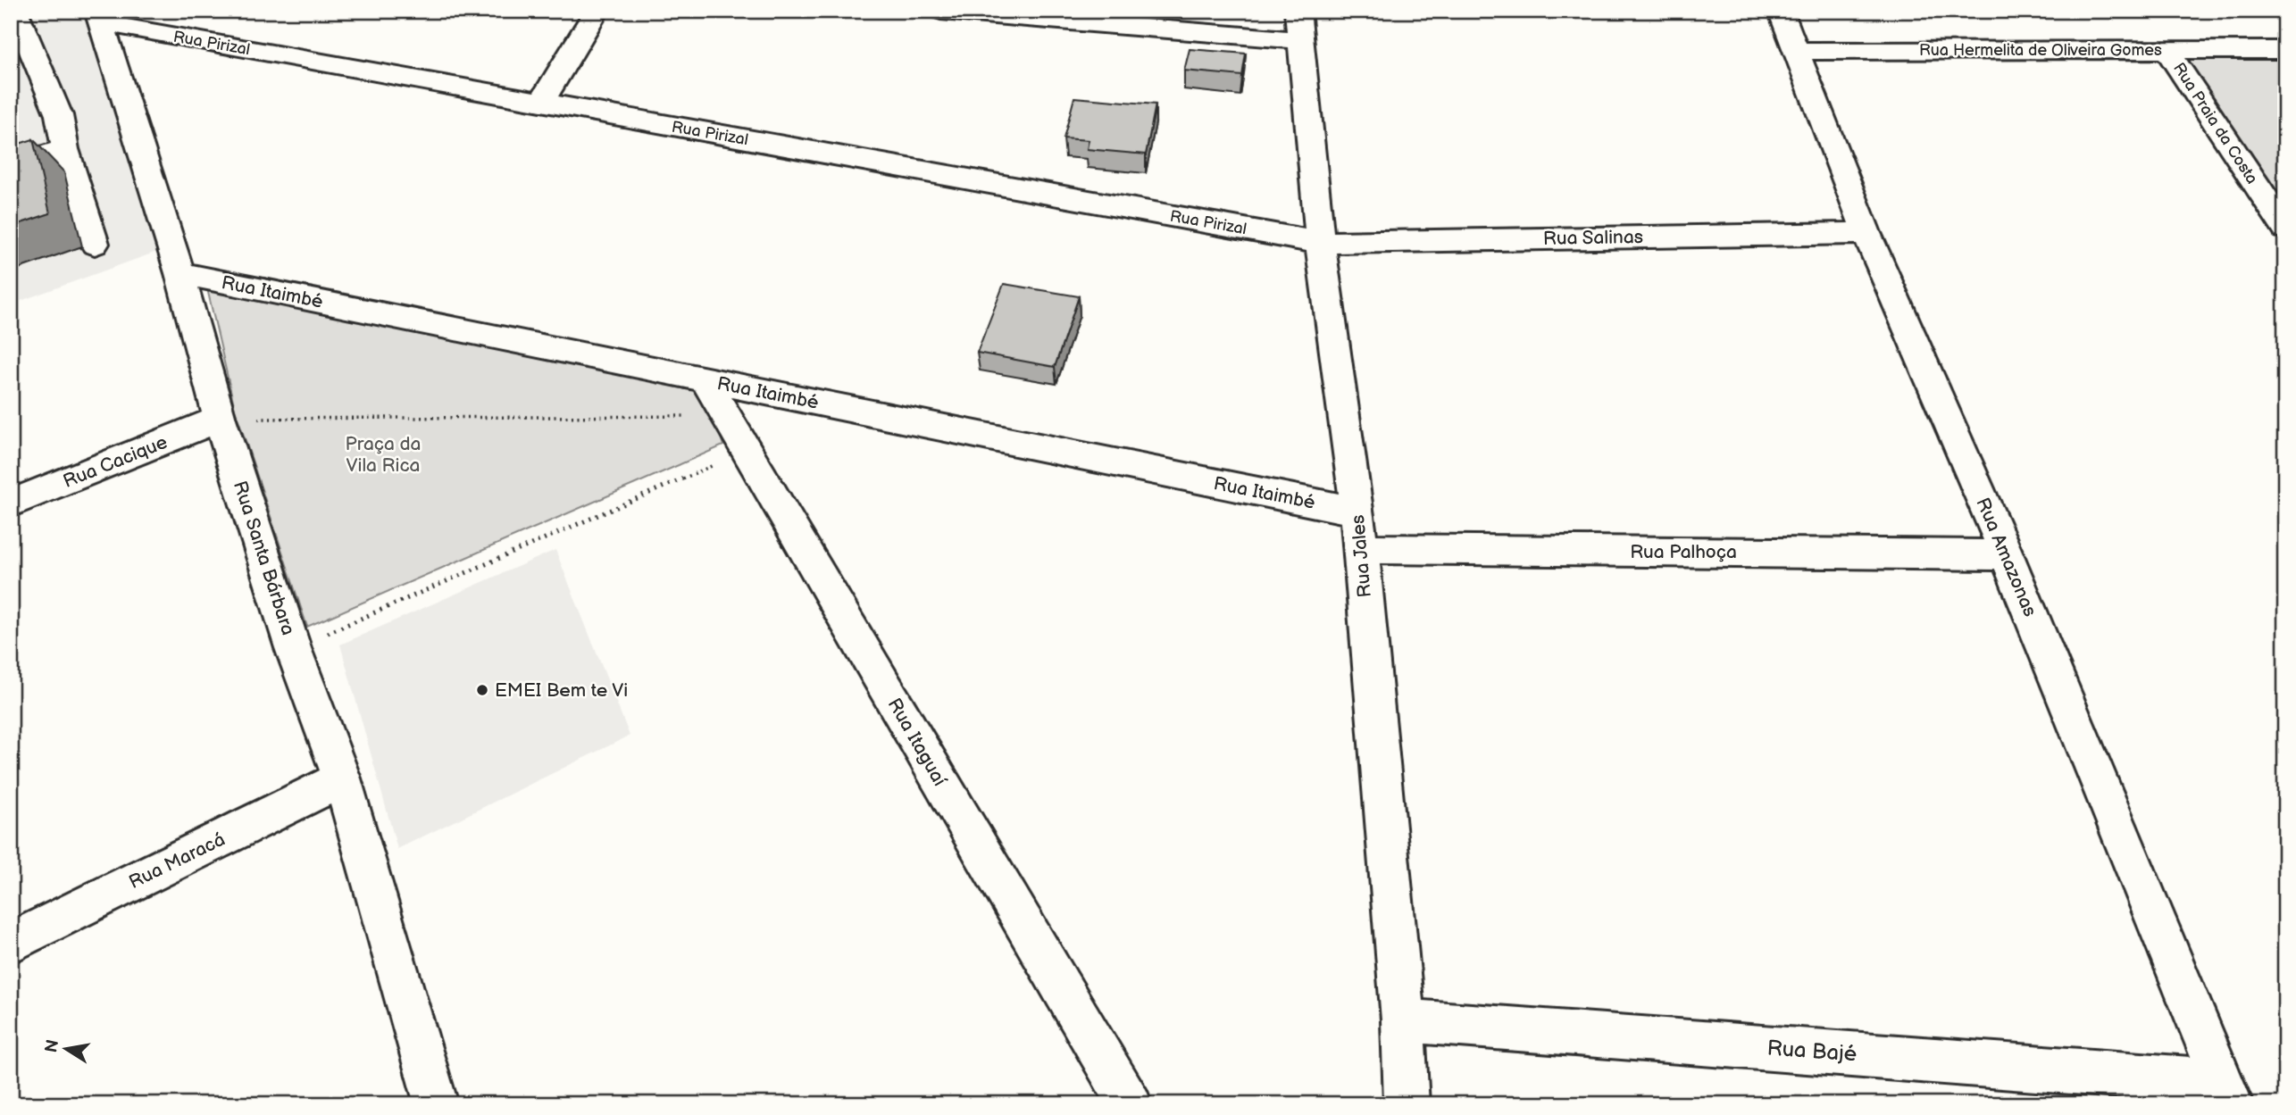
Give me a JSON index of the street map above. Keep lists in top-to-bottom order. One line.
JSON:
{"streets":{"street":["Rua Pirizal","Rua Hermelita de Oliveira Gomes","Rua Praia da Costa","Rua Salinas","Rua Itaimbé","Rua Cacique","Rua Palhoça","Rua Jales","Rua Amazonas","Rua Santa Bárbara","Rua Itaguaí","Rua Maracá","Rua Bajé"]},"crossings":[["Rua Pirizal","Rua Salinas"],["Rua Pirizal","Rua Jales"],["Rua Pirizal","Rua Santa Bárbara"],["Rua Hermelita de Oliveira Gomes","Rua Praia da Costa"],["Rua Hermelita de Oliveira Gomes","Rua Amazonas"],["Rua Salinas","Rua Jales"],["Rua Salinas","Rua Amazonas"],["Rua Itaimbé","Rua Jales"],["Rua Itaimbé","Rua Santa Bárbara"],["Rua Itaimbé","Rua Itaguaí"],["Rua Cacique","Rua Santa Bárbara"],["Rua Palhoça","Rua Jales"],["Rua Palhoça","Rua Amazonas"],["Rua Jales","Rua Bajé"],["Rua Amazonas","Rua Bajé"],["Rua Santa Bárbara","Rua Maracá"]],"parks":["Praça da Vila Rica"],"places":["EMEI Bem te Vi"],"north":"left"}
